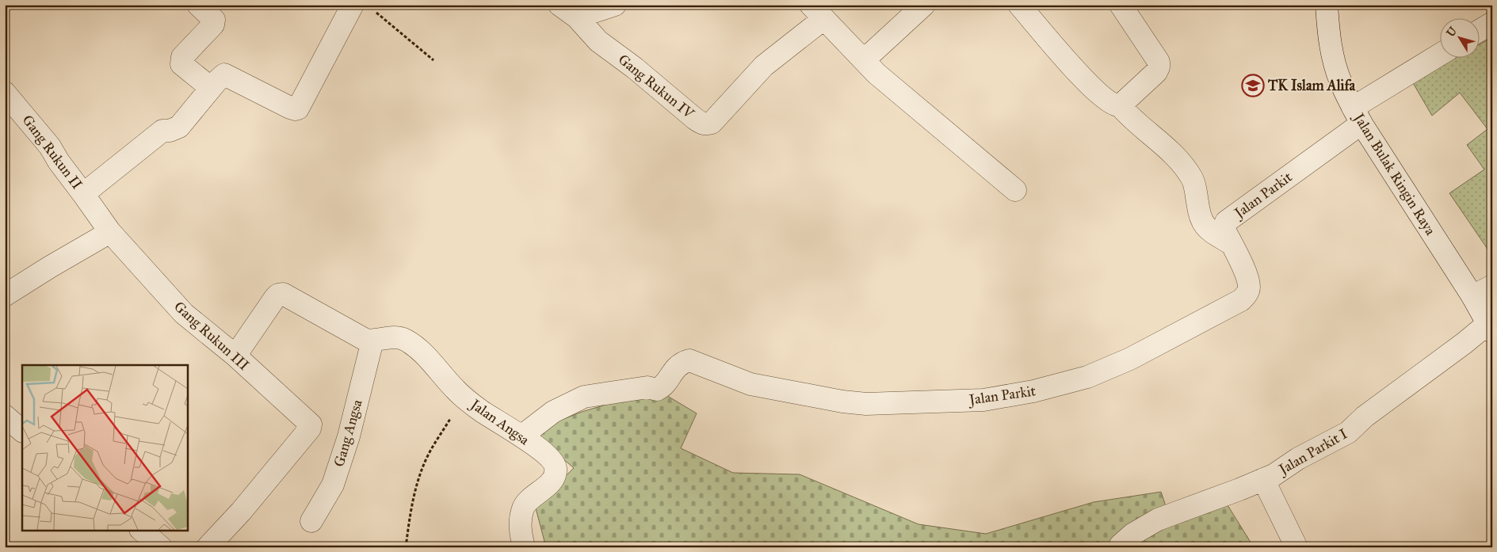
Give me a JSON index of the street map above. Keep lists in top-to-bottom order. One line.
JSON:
{"streets":{"street":["Gang Rukun IV","Gang Rukun II","Jalan Bulak Ringin Raya","Jalan Parkit","Gang Rukun III","Jalan Angsa","Gang Angsa","Jalan Parkit I"]},"crossings":[["Gang Rukun II","Gang Rukun III"],["Jalan Bulak Ringin Raya","Jalan Parkit"],["Jalan Bulak Ringin Raya","Jalan Parkit I"],["Jalan Parkit","Jalan Angsa"],["Jalan Angsa","Gang Angsa"]],"places":{"school or university":["TK Islam Alifa"]},"north":"top left"}
